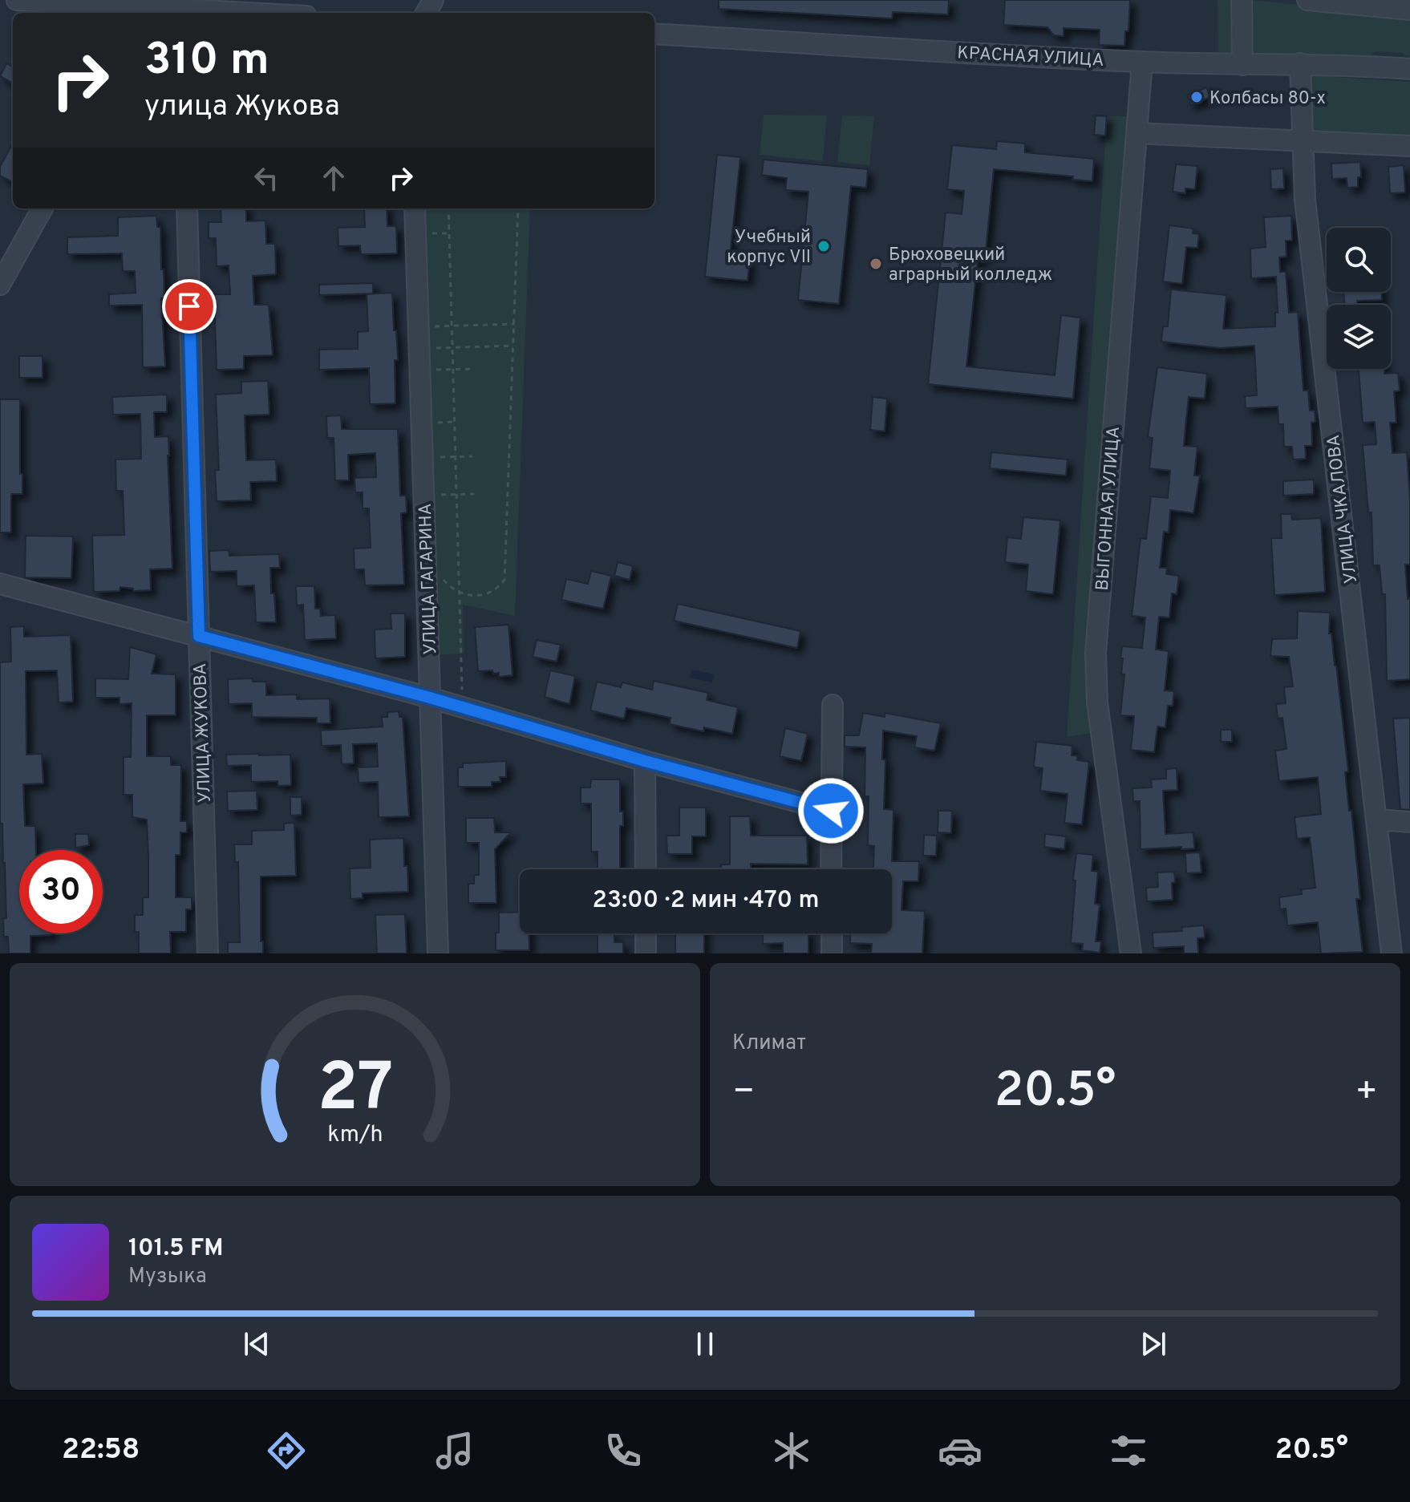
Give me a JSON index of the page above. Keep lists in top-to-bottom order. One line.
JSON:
{"streets":{"street":["КРАСНАЯ УЛИЦА","ВЫГОННАЯ УЛИЦА","УЛИЦА ЧКАЛОВА","УЛИЦА ГАГАРИНА","УЛИЦА ЖУКОВА"]},"crossings":[["КРАСНАЯ УЛИЦА","ВЫГОННАЯ УЛИЦА"],["КРАСНАЯ УЛИЦА","УЛИЦА ЧКАЛОВА"]],"places":["Колбасы 80-х","Учебный корпус VII","Брюховецкий аграрный колледж"],"page":{"turn":["310 m","улица Жукова"],"limit":"30","trip":"23:00 · 2 мин · 470 m","tile":"Климат","heat":["−","20.5°","+"],"song":["101.5 FM","Музыка"],"tabs":["22:58","20.5°"],"gauge":["27","km/h"]}}
